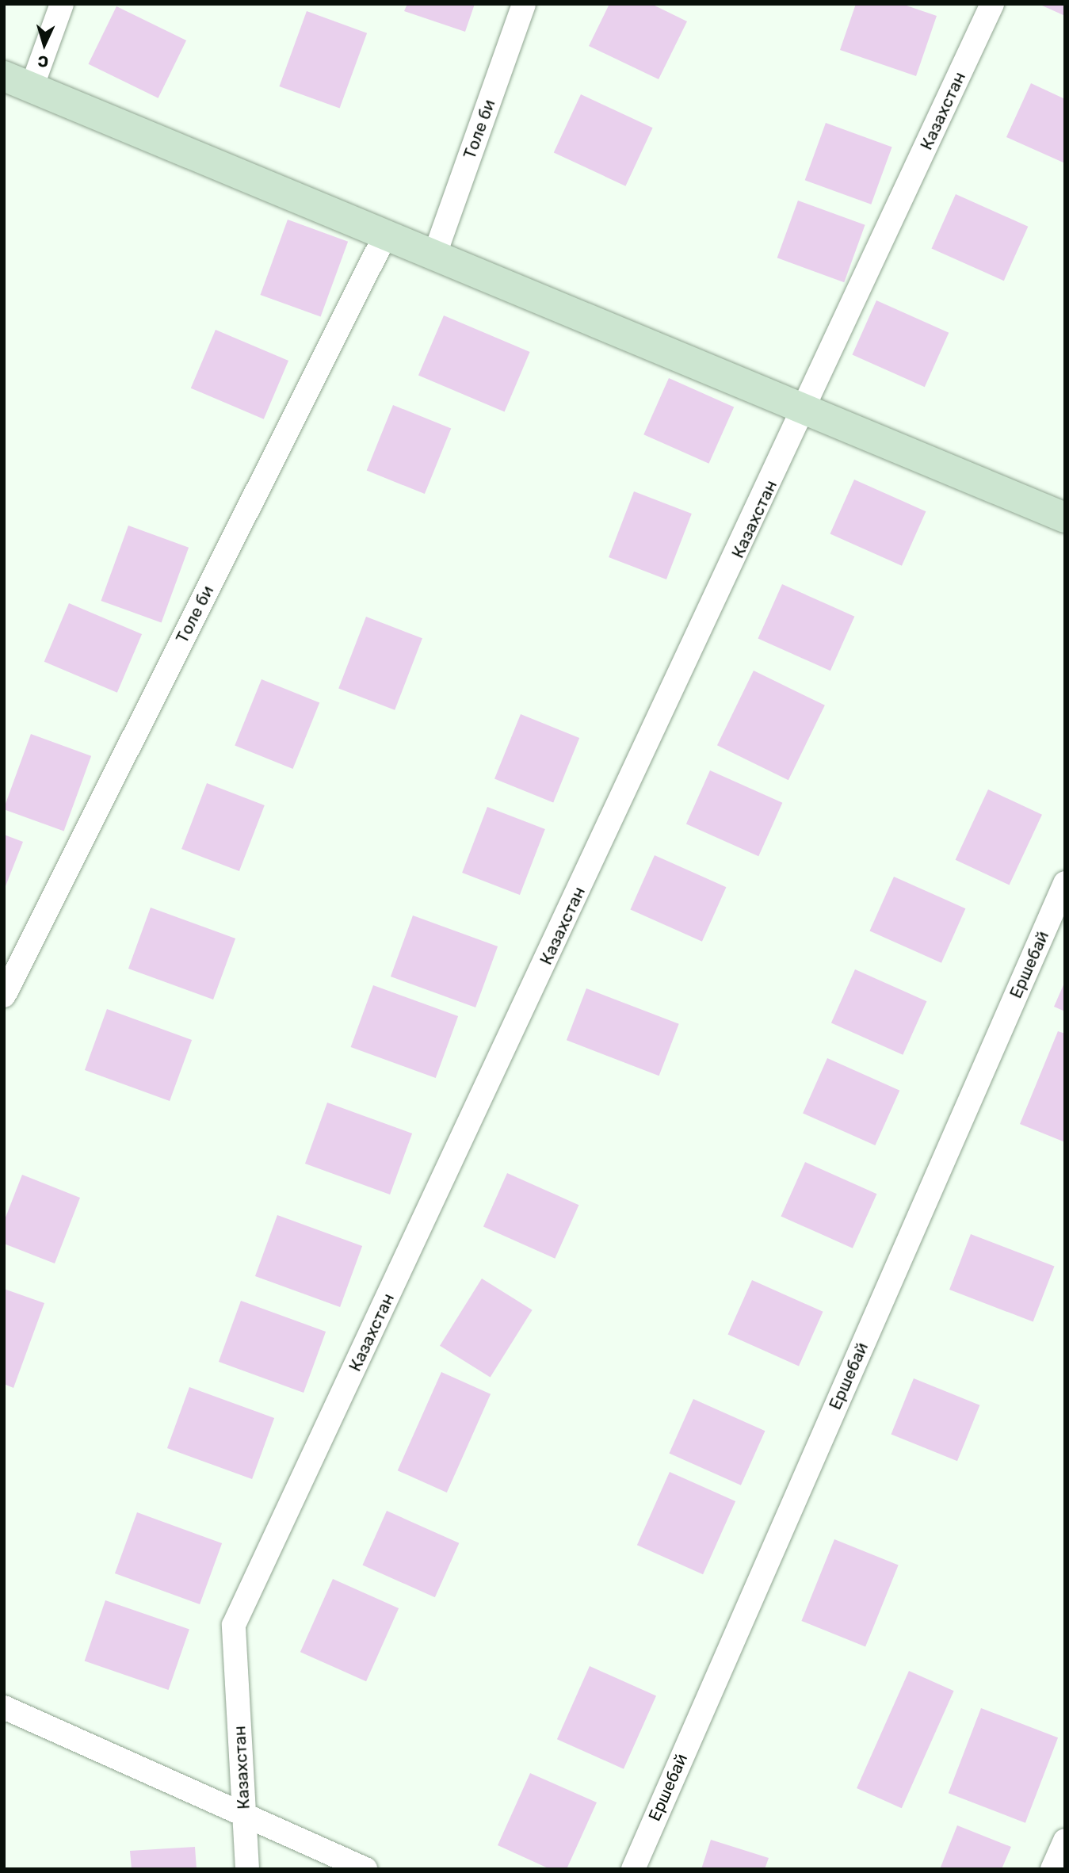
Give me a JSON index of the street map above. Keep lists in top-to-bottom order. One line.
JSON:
{"streets":{"street":["Казахстан","Толе би","Ершебай"]},"north":"bottom"}
